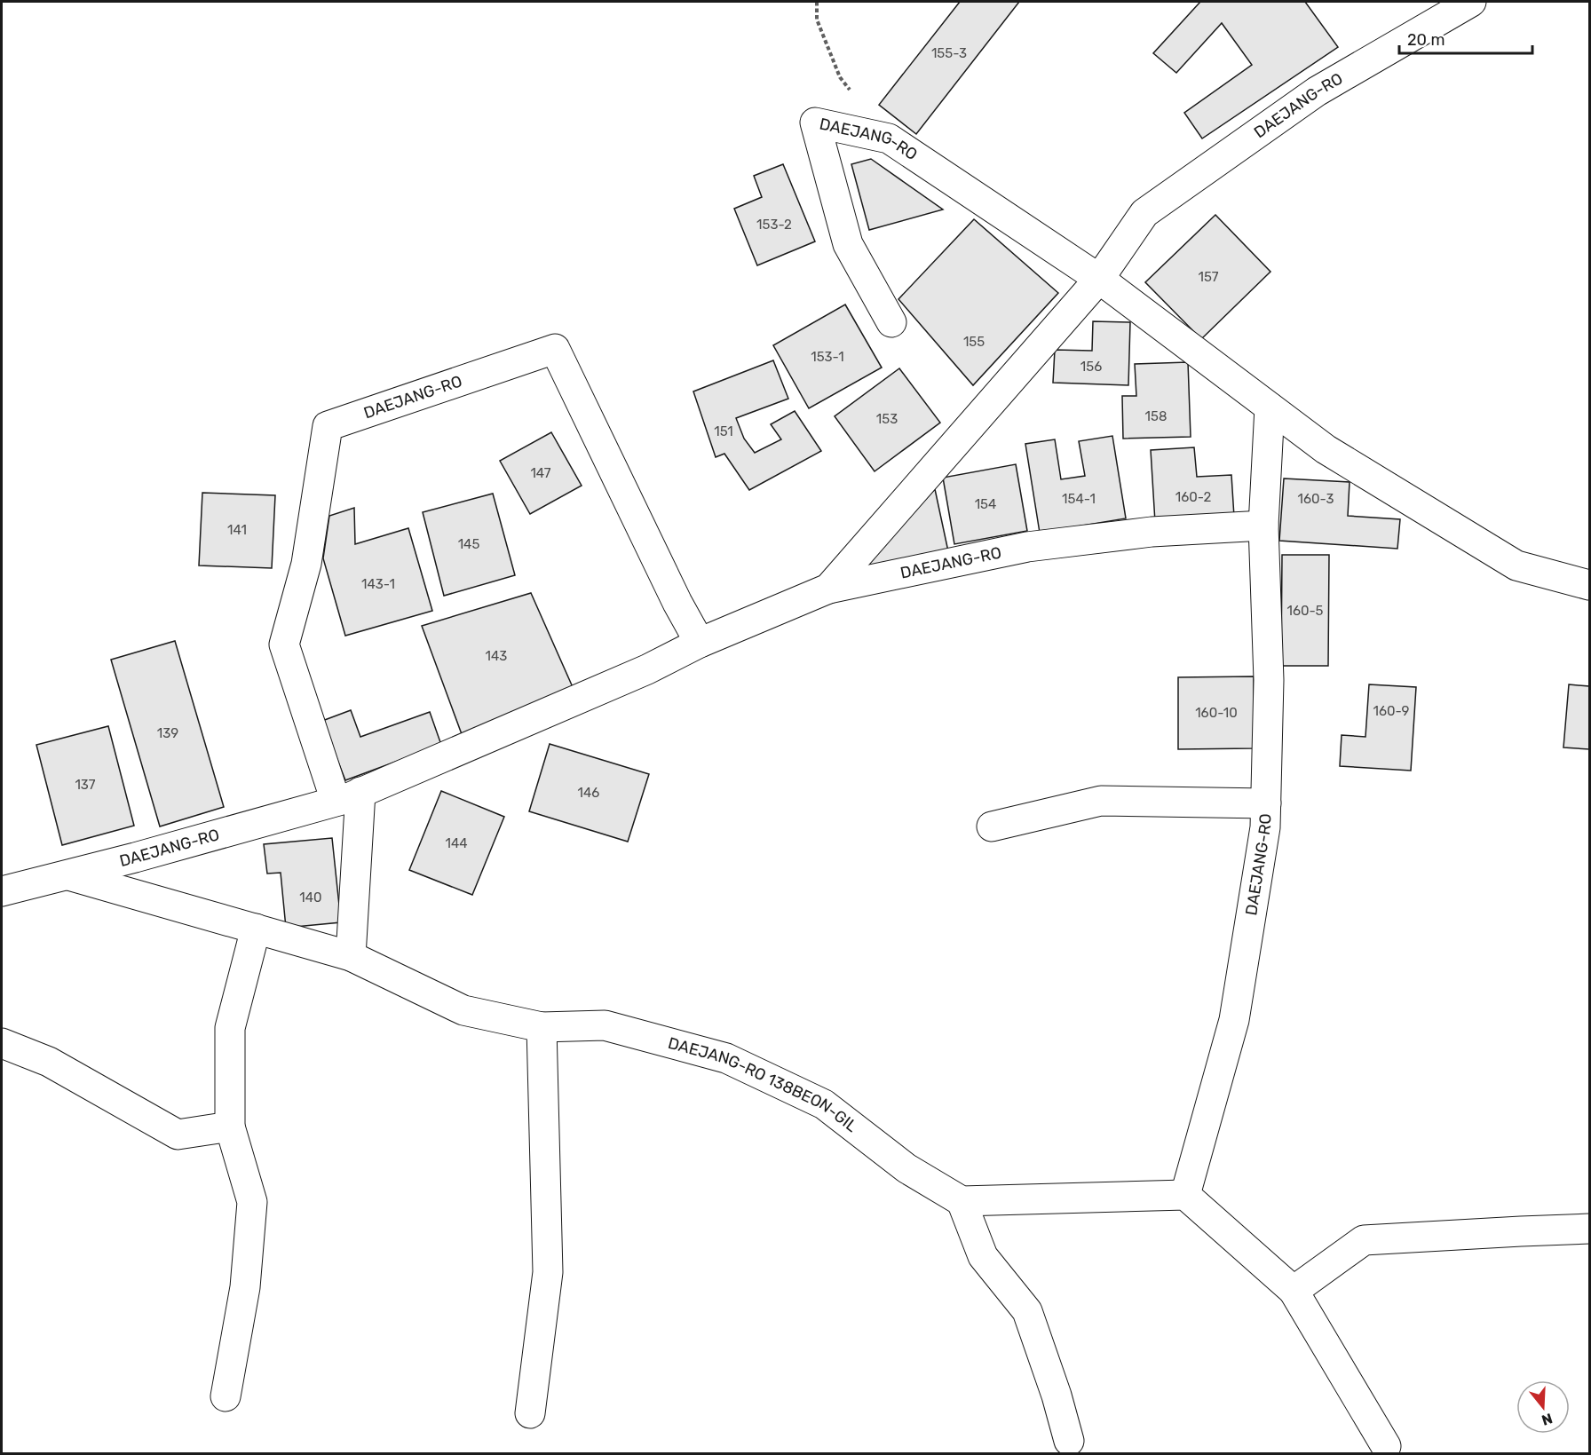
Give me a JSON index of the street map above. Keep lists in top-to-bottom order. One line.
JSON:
{"streets":{"street":["DAEJANG-RO","DAEJANG-RO 138BEON-GIL"]},"crossings":[["DAEJANG-RO","DAEJANG-RO 138BEON-GIL"]],"house_numbers":["155-3","153-2","157","155","153-1","156","158","153","151","147","160-2","154-1","160-3","154","141","145","143-1","160-5","143","160-9","160-10","139","137","146","144","140"],"scale_bar":"20 m","north":"bottom"}
